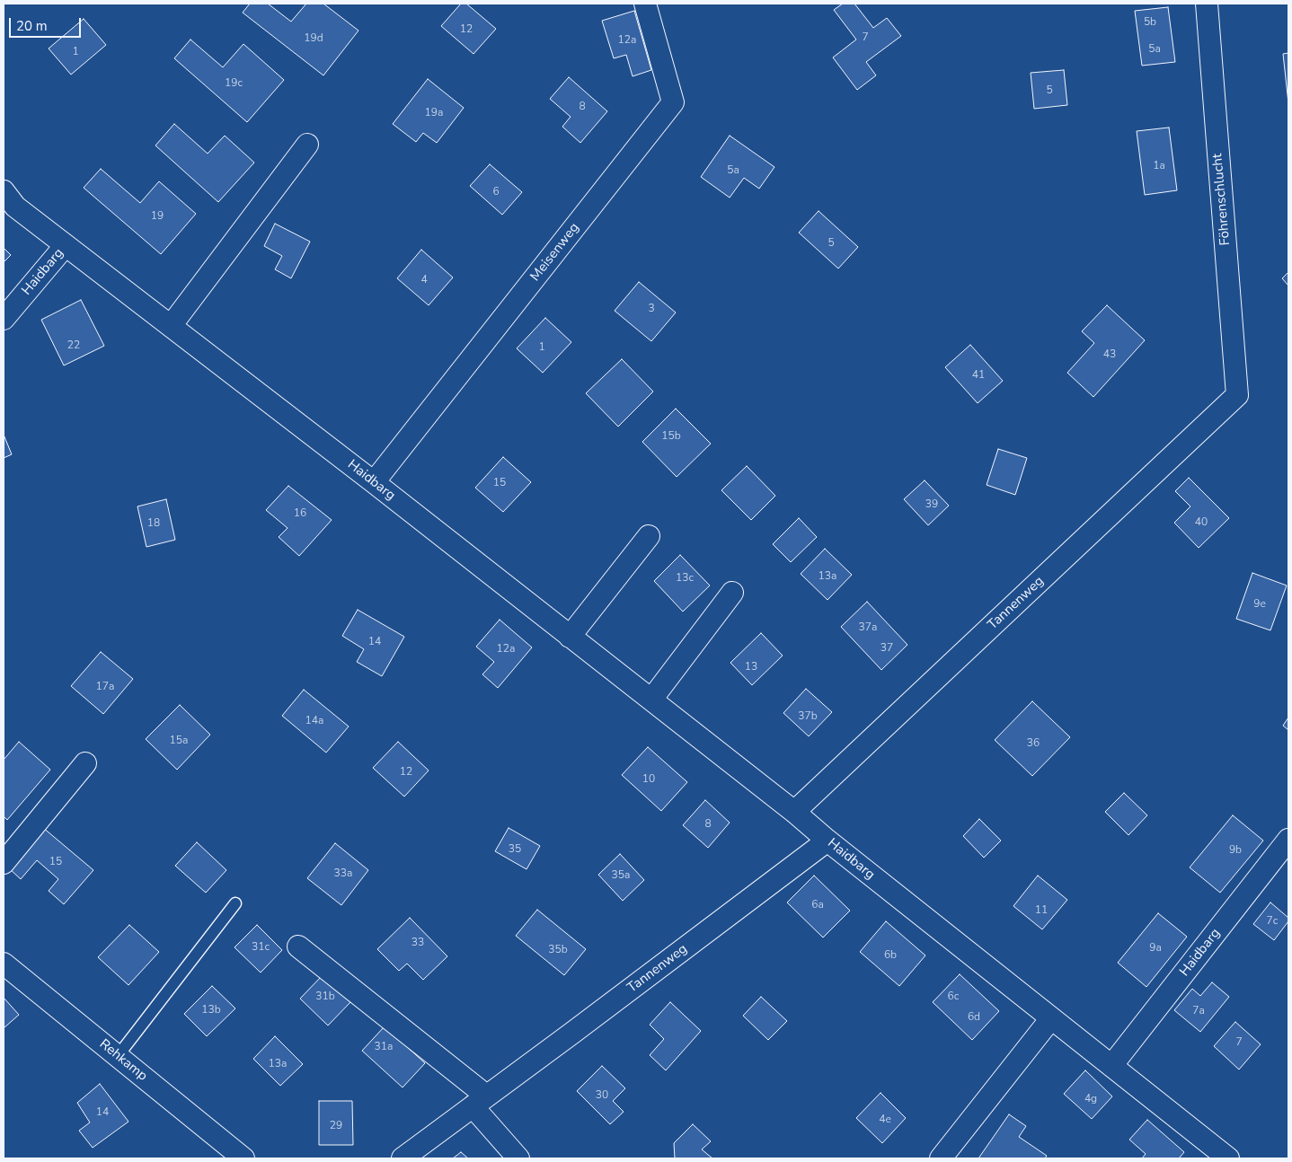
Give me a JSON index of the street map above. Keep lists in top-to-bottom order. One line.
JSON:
{"streets":{"street":["Föhrenschlucht","Meisenweg","Haidbarg","Tannenweg","Rehkamp"]},"crossings":[["Föhrenschlucht","Tannenweg"],["Meisenweg","Haidbarg"],["Haidbarg","Tannenweg"]],"house_numbers":["5b","12","7","19d","12a","5a","1","19c","5","8","19a","1a","5a","6","19","5","4","3","22","1","43","41","15b","15","39","16","40","18","13a","13c","9e","37a","14","37","12a","13","17a","37b","14a","15a","36","12","10","8","35","9b","15","33a","35a","6a","11","7c","33","31c","9a","35b","6b","31b","6c","13b","7a","6d","7","31a","13a","30","4g","14","4e","29"],"scale_bar":"20 m"}
